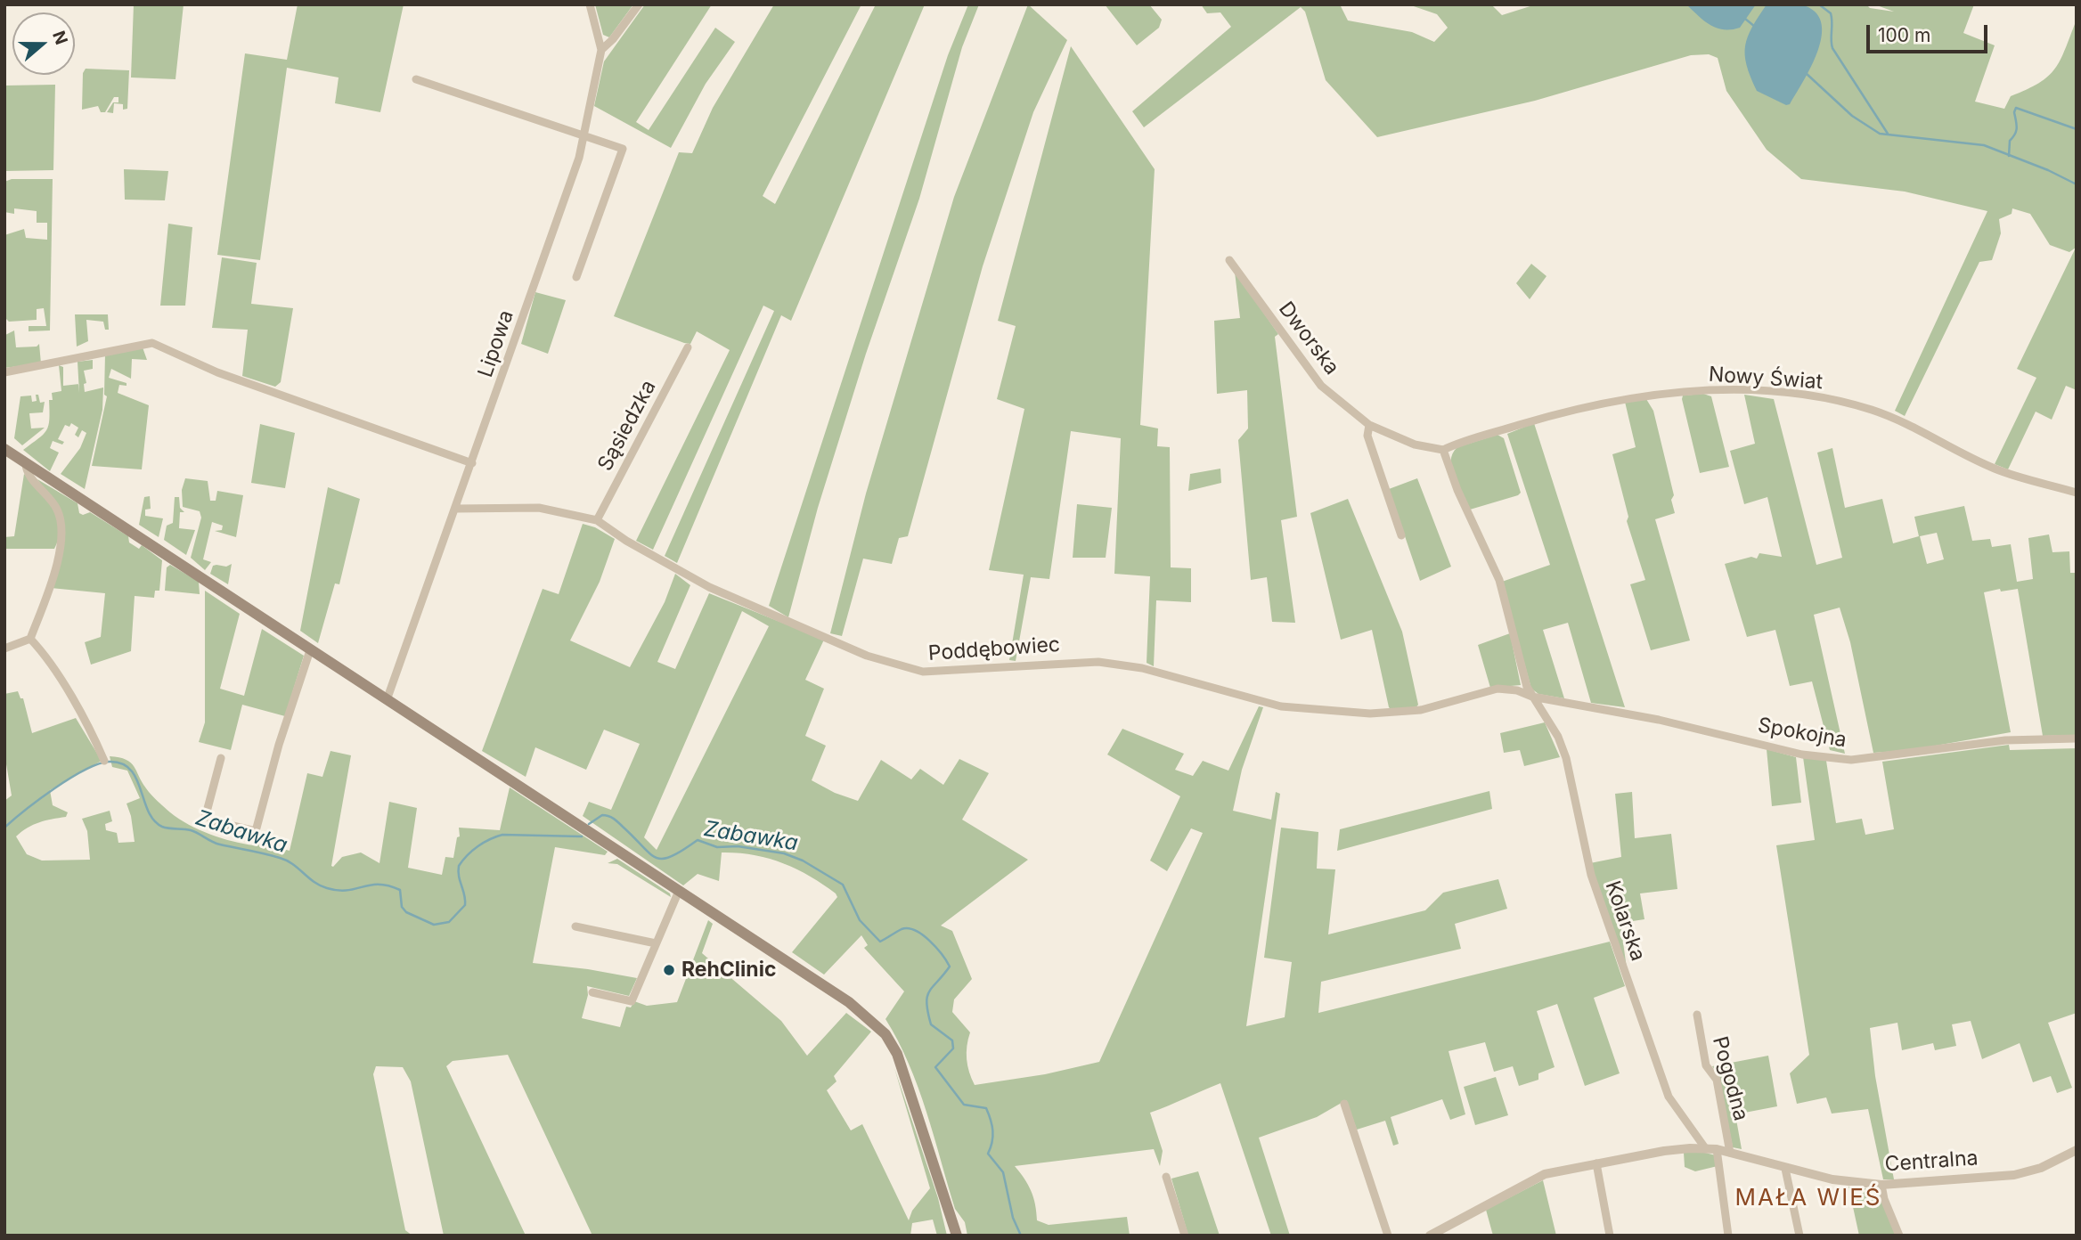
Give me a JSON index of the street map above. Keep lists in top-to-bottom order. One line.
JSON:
{"streets":{"street":["Dworska","Lipowa","Nowy Świat","Sąsiedzka","Poddębowiec","Spokojna","Kolarska","Pogodna","Centralna"]},"crossings":[["Dworska","Nowy Świat"],["Dworska","Kolarska"],["Lipowa","Poddębowiec"],["Nowy Świat","Kolarska"],["Sąsiedzka","Poddębowiec"],["Poddębowiec","Spokojna"],["Poddębowiec","Kolarska"],["Spokojna","Kolarska"],["Kolarska","Centralna"],["Pogodna","Centralna"]],"districts":["MAŁA WIEŚ"],"water":["Zabawka"],"places":["RehClinic"],"scale_bar":"100 m","north":"right"}
